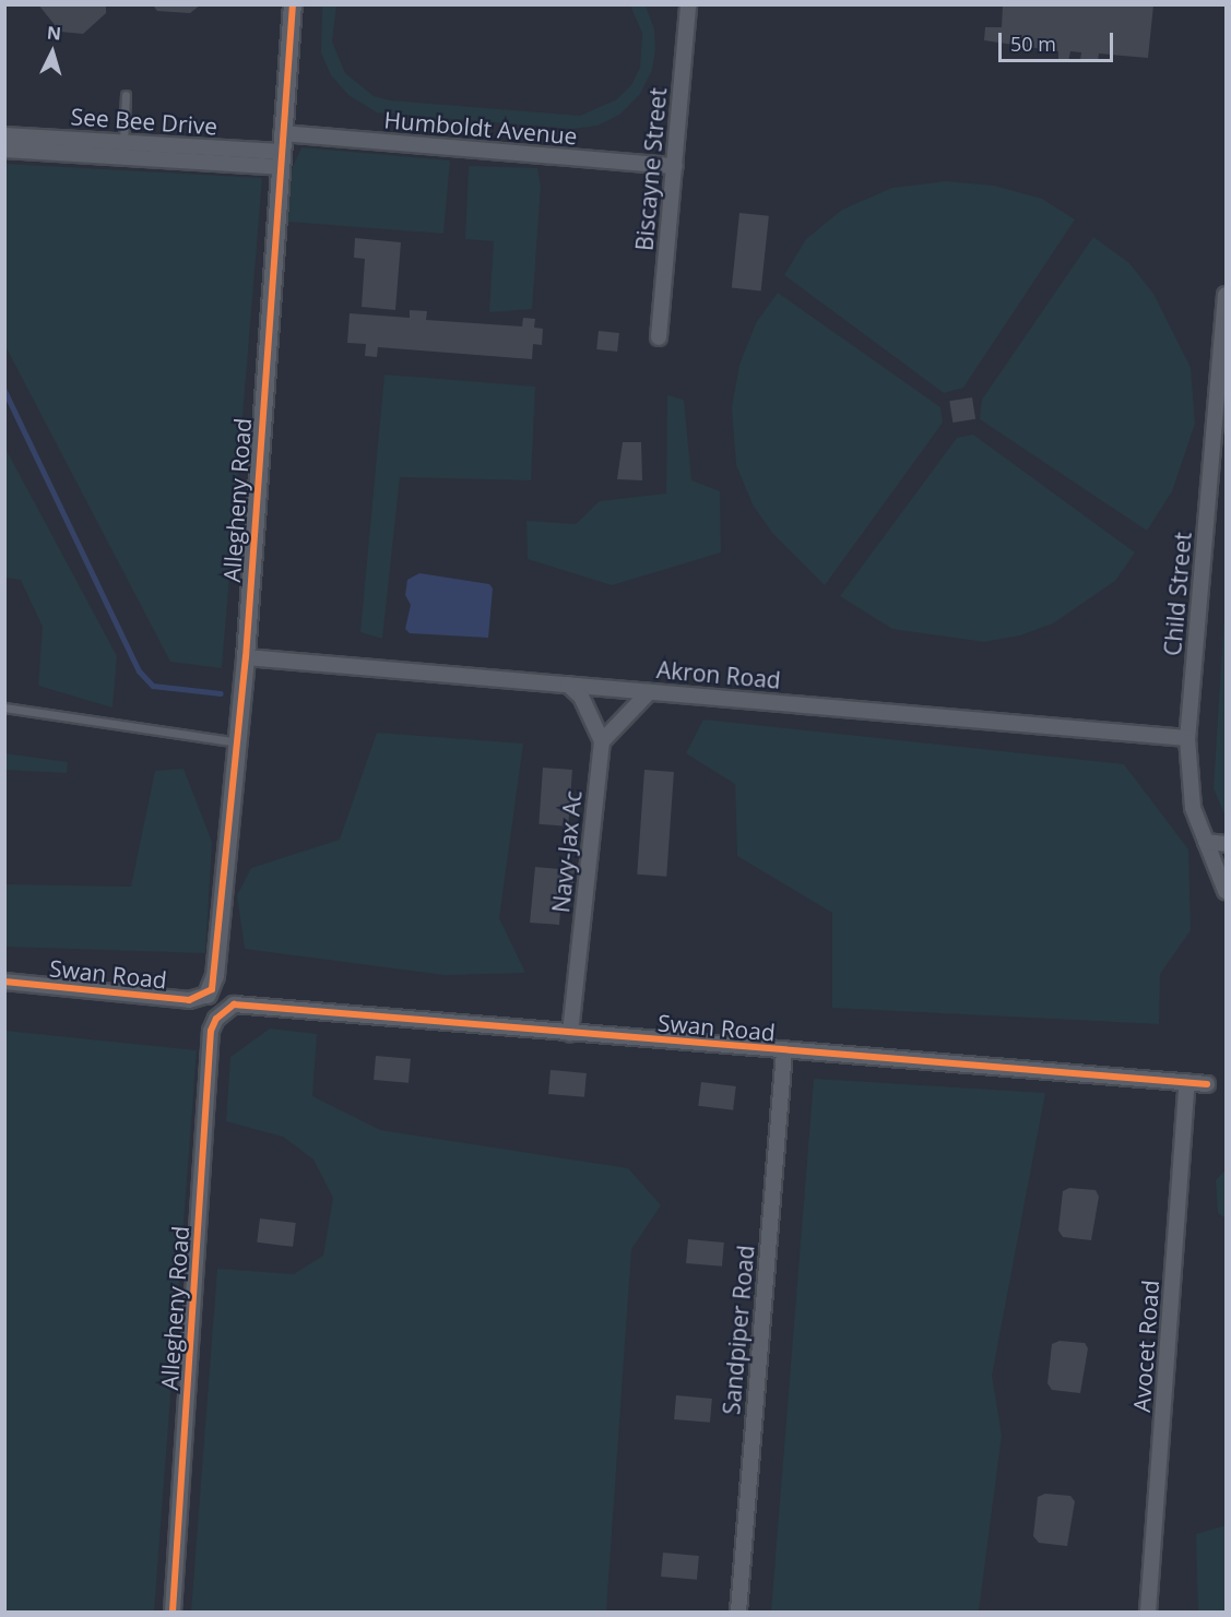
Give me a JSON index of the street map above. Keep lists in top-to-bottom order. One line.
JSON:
{"streets":{"street":["See Bee Drive","Humboldt Avenue","Biscayne Street","Allegheny Road","Child Street","Akron Road","Navy-Jax Ac","Swan Road","Sandpiper Road","Avocet Road"]},"crossings":[["See Bee Drive","Allegheny Road"],["Humboldt Avenue","Biscayne Street"],["Humboldt Avenue","Allegheny Road"],["Allegheny Road","Akron Road"],["Allegheny Road","Swan Road"],["Child Street","Akron Road"],["Navy-Jax Ac","Swan Road"],["Swan Road","Sandpiper Road"],["Swan Road","Avocet Road"]],"scale_bar":"50 m","north":"top"}
